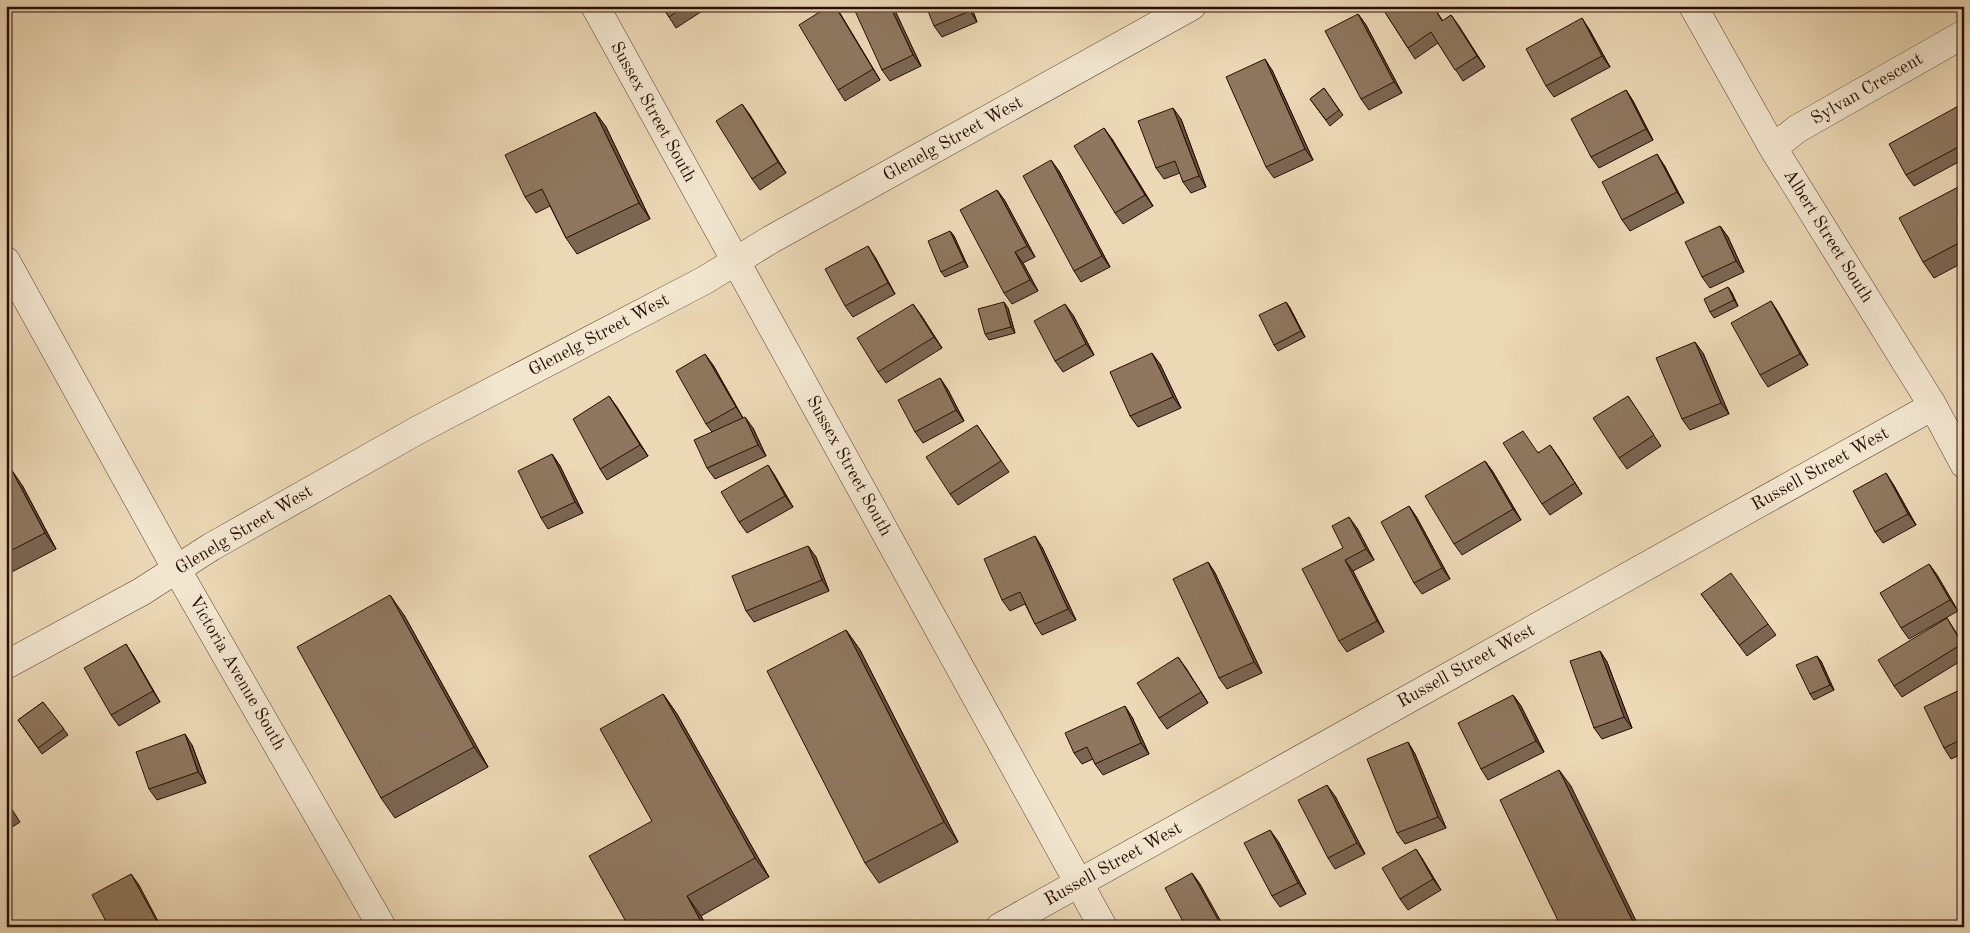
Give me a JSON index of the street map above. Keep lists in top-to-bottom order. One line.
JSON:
{"streets":{"street":["Sylvan Crescent","Sussex Street South","Glenelg Street West","Albert Street South","Russell Street West","Victoria Avenue South"]},"crossings":[["Sylvan Crescent","Albert Street South"],["Sussex Street South","Glenelg Street West"],["Sussex Street South","Russell Street West"],["Glenelg Street West","Victoria Avenue South"],["Albert Street South","Russell Street West"]]}
